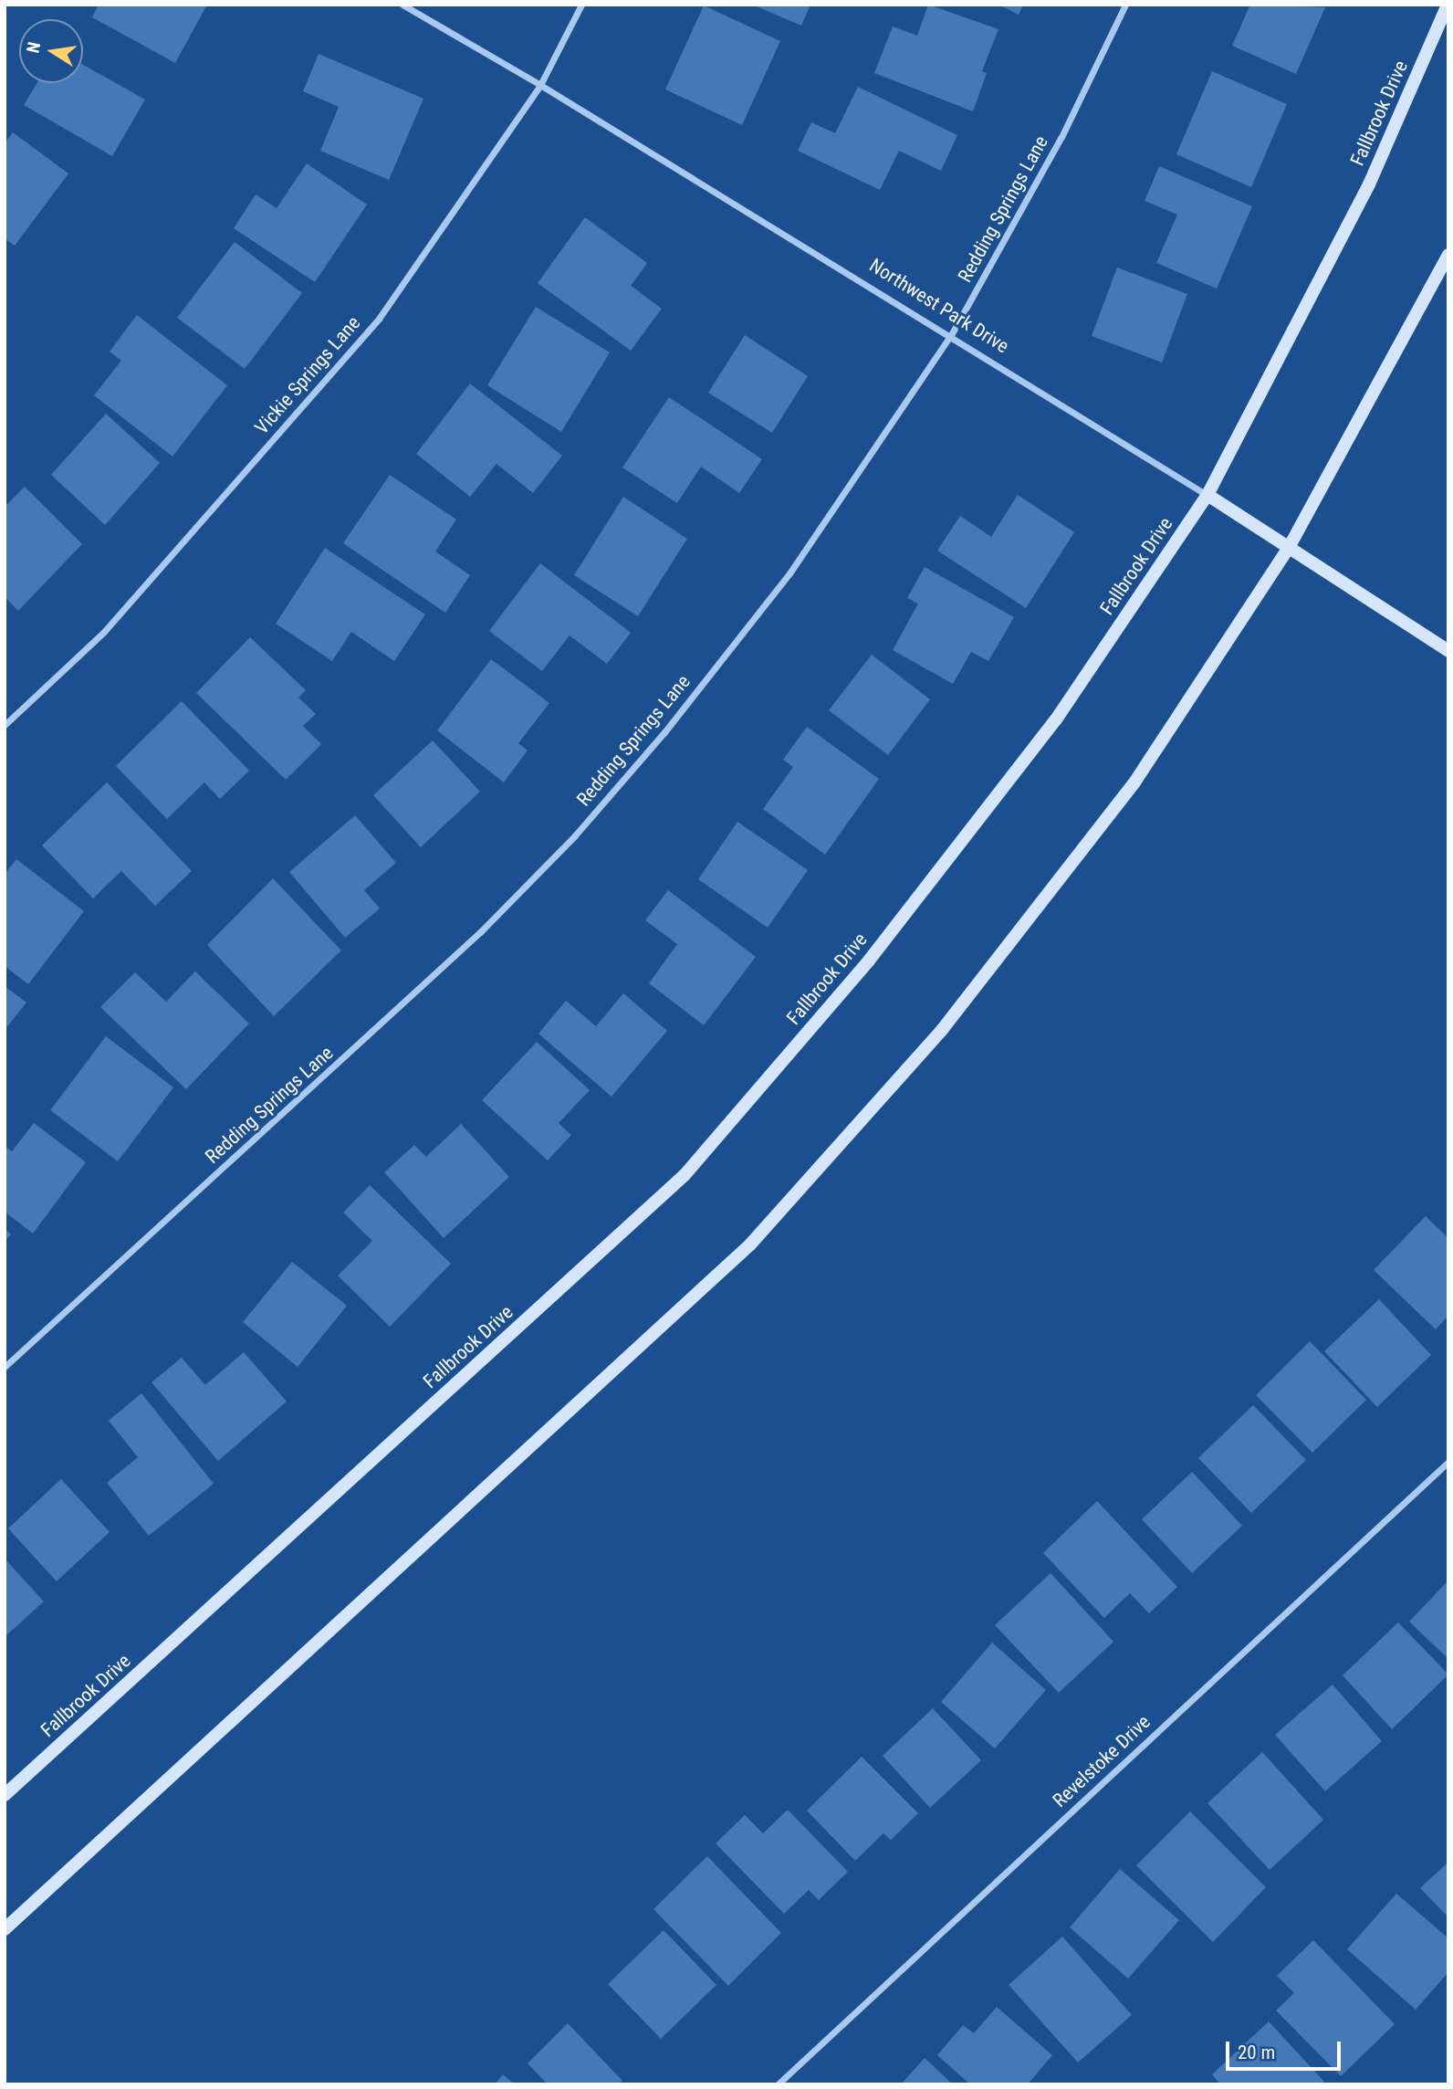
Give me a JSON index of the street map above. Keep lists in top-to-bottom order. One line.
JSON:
{"streets":{"main road":["Fallbrook Drive","Northwest Park Drive"],"street":["Redding Springs Lane","Vickie Springs Lane","Revelstoke Drive"]},"crossings":[["Fallbrook Drive","Northwest Park Drive"],["Redding Springs Lane","Northwest Park Drive"],["Northwest Park Drive","Vickie Springs Lane"]],"scale_bar":"20 m","north":"left"}
